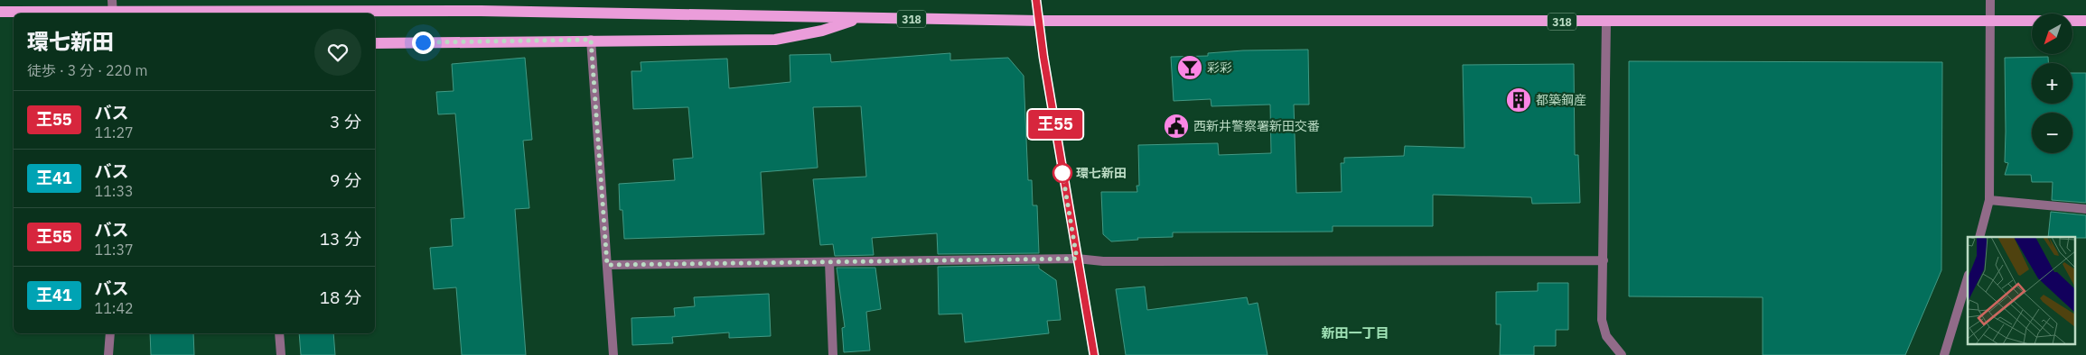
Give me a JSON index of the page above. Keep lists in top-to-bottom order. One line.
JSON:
{"streets":{"main road":["318"]},"districts":["新田一丁目"],"places":{"bar":["彩彩"],"building":["都築鋼産"],"public building":["西新井警察署新田交番"],"other":["環七新田"]},"lines":["bus line 王55"],"north":"bottom left","page":{"on_map":"王55","map_buttons":["+","−"],"heading":["環七新田","徒歩 · 3 分 · 220 m"],"list":[{"mark":"王55","name":"バス","note":"11:27","value":"3 分"},{"mark":"王41","name":"バス","note":"11:33","value":"9 分"},{"mark":"王55","name":"バス","note":"11:37","value":"13 分"},{"mark":"王41","name":"バス","note":"11:42","value":"18 分"}]}}
